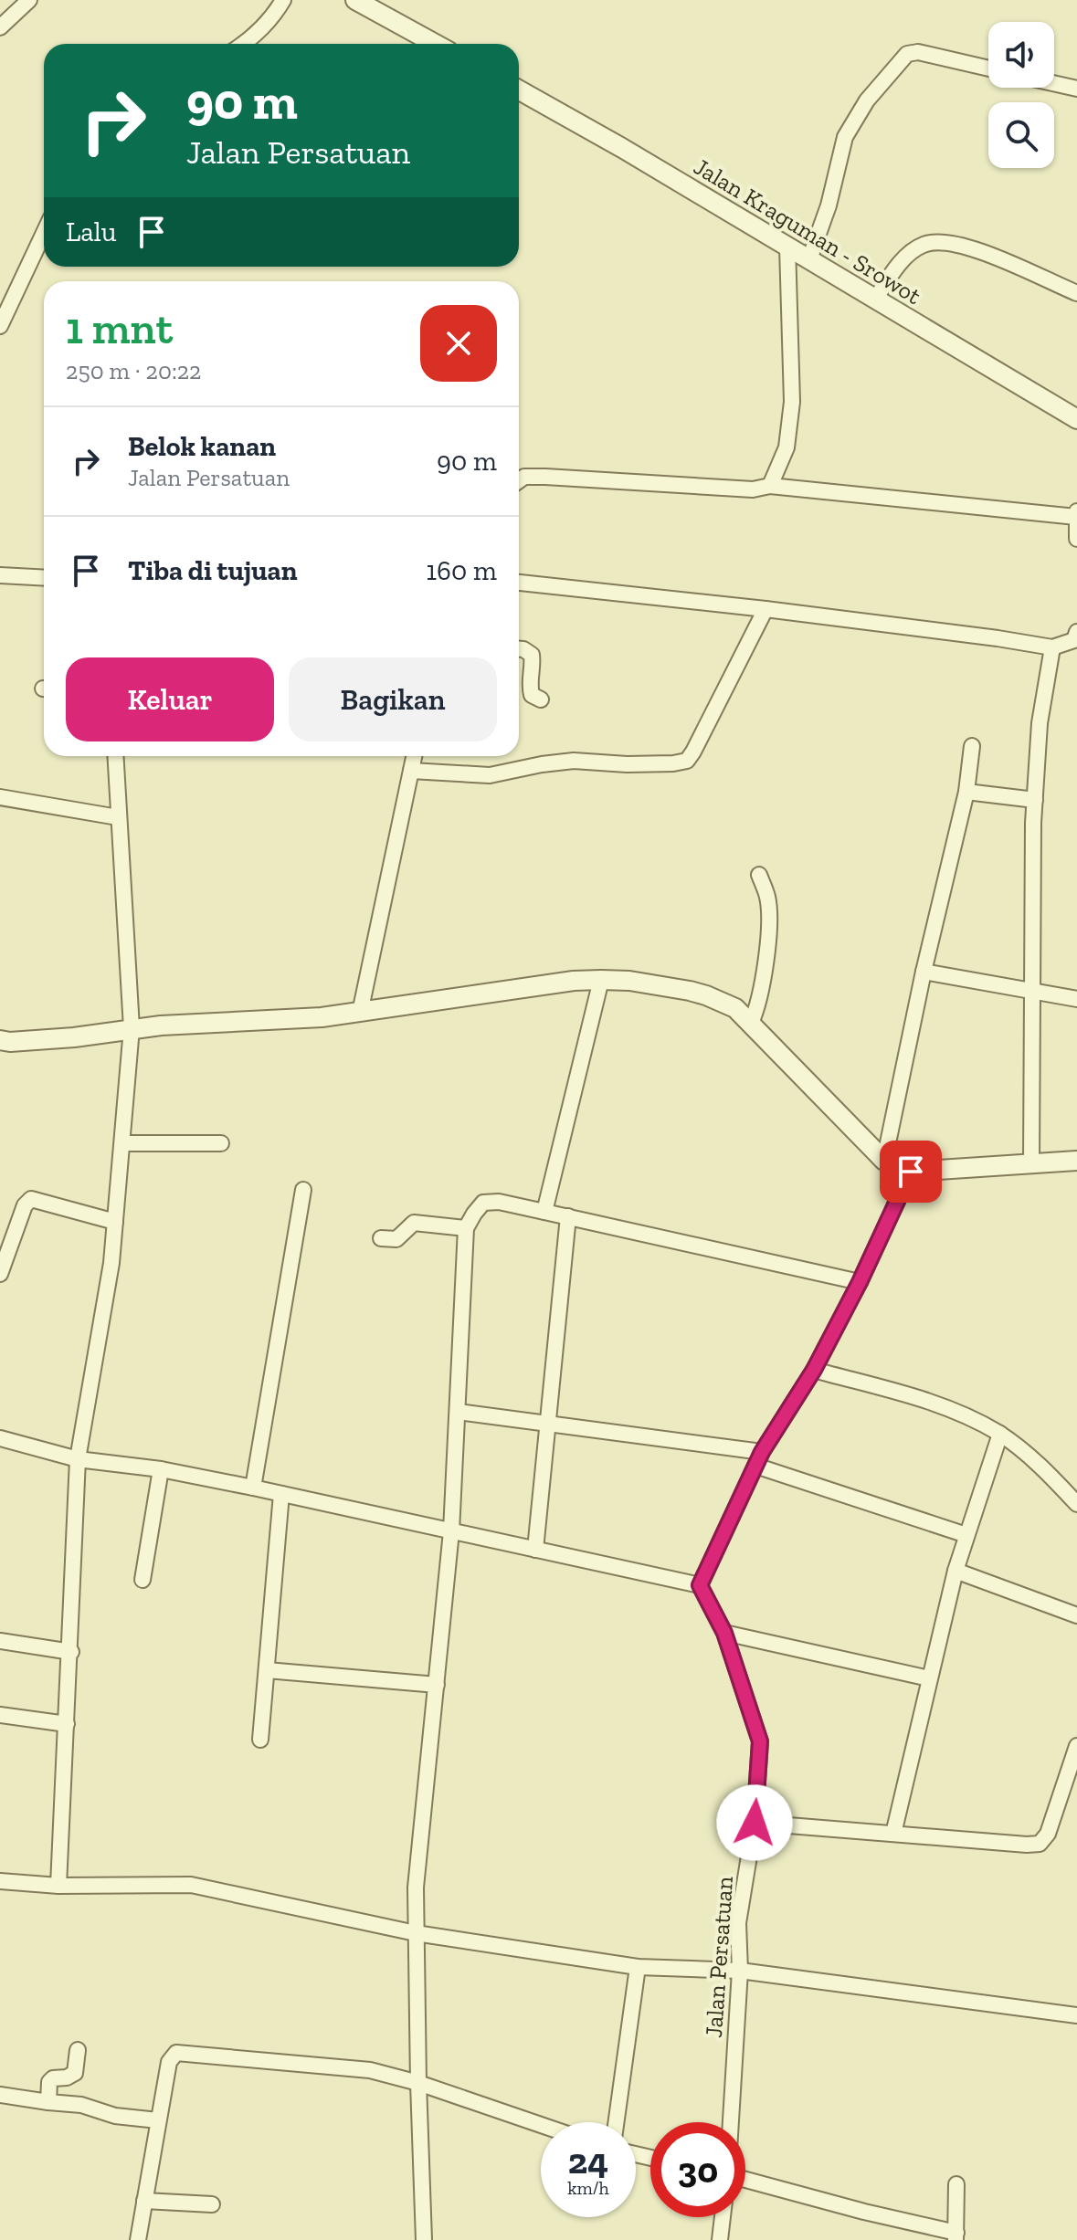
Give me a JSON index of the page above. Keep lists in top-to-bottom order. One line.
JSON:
{"streets":{"street":["Jalan Kraguman - Srowot","Jalan Persatuan"]},"page":{"turn":["90 m","Jalan Persatuan"],"then":"Lalu","heading":["1 mnt","250 m · 20:22"],"list":[{"name":"Belok kanan","note":"Jalan Persatuan","value":"90 m"},{"name":"Tiba di tujuan","value":"160 m"}],"buttons":["Keluar","Bagikan"],"speed":"24 km/h","limit":"30"}}
